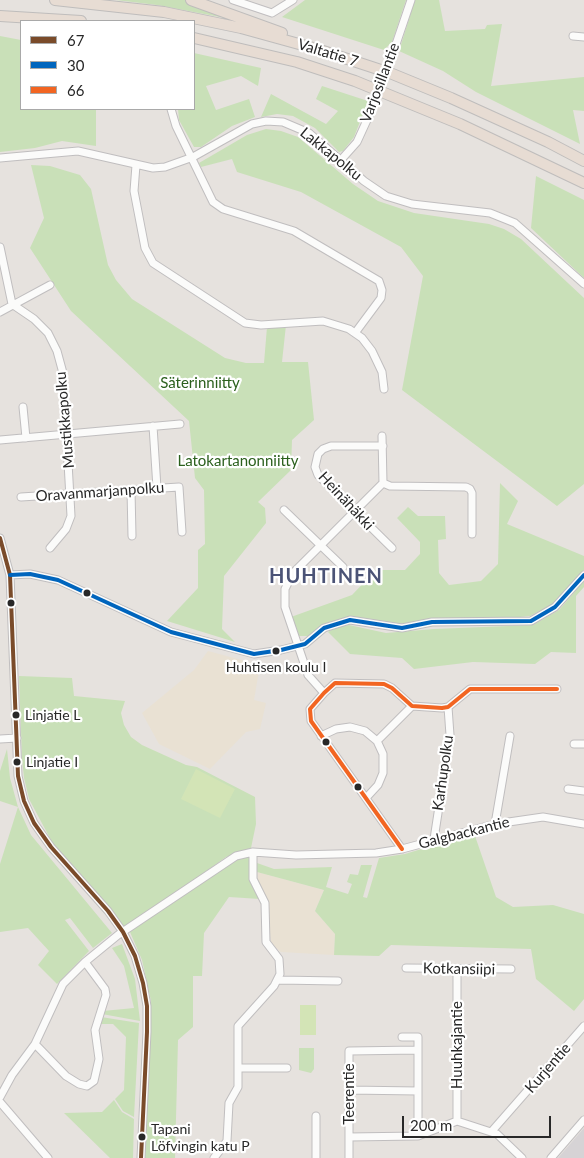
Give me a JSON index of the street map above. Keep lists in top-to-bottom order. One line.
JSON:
{"streets":{"highway":["Valtatie 7"],"street":["Varjosillantie","Lakkapolku","Mustikkapolku","Oravanmarjanpolku","Heinähäkki","Karhupolku","Galgbackantie","Kotkansiipi","Huuhkajantie","Kurjentie","Teerentie"]},"crossings":[["Varjosillantie","Lakkapolku"],["Mustikkapolku","Oravanmarjanpolku"],["Karhupolku","Galgbackantie"],["Kotkansiipi","Huuhkajantie"]],"districts":["HUHTINEN"],"parks":["Säterinniitty","Latokartanonniitty"],"places":["Huhtisen koulu I","Linjatie L","Linjatie I","Tapani Löfvingin katu P"],"lines":["transit line 67","transit line 30","transit line 66"],"legend":["67","30","66"],"scale_bar":"200 m"}
